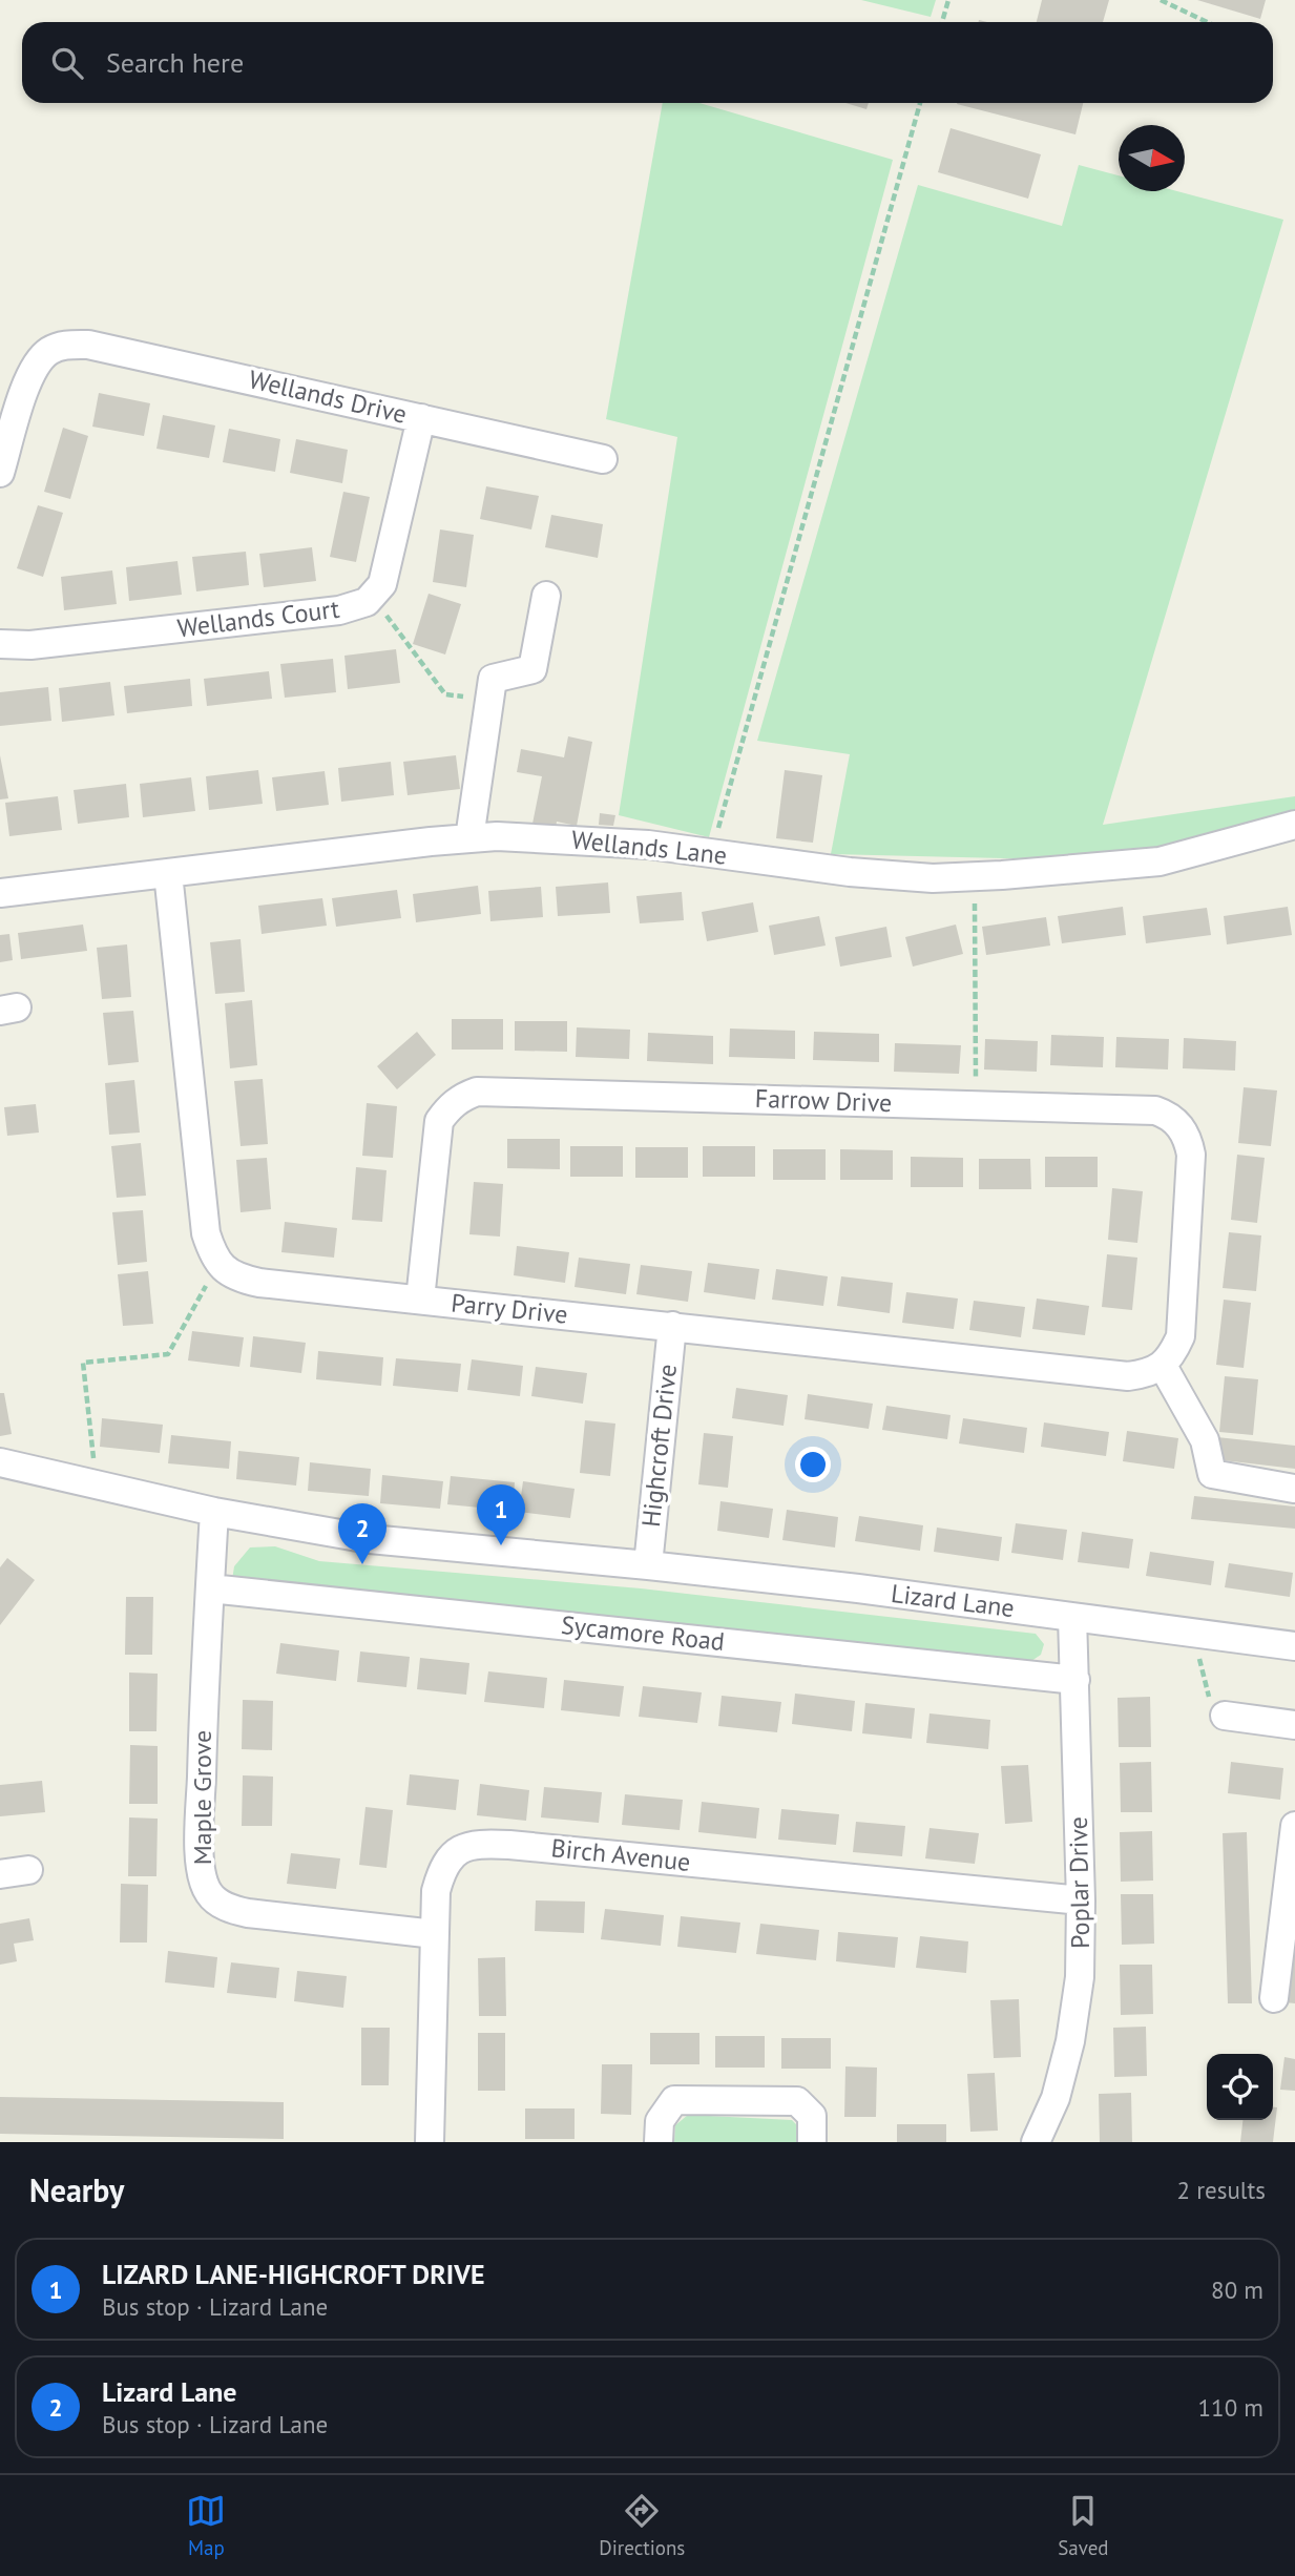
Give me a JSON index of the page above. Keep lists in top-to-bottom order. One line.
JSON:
{"streets":{"street":["Wellands Drive","Wellands Court","Wellands Lane","Farrow Drive","Parry Drive","Highcroft Drive","Lizard Lane","Sycamore Road","Maple Grove","Birch Avenue","Poplar Drive"]},"crossings":[["Wellands Drive","Wellands Court"],["Farrow Drive","Parry Drive"],["Parry Drive","Highcroft Drive"],["Highcroft Drive","Lizard Lane"],["Lizard Lane","Maple Grove"],["Lizard Lane","Poplar Drive"],["Sycamore Road","Maple Grove"],["Sycamore Road","Poplar Drive"],["Maple Grove","Birch Avenue"],["Birch Avenue","Poplar Drive"]],"north":"right","page":{"search":"Search here","pins":["1","2"],"heading":["Nearby","2 results"],"list":[{"mark":"1","name":"LIZARD LANE-HIGHCROFT DRIVE","note":"Bus stop · Lizard Lane","value":"80 m"},{"mark":"2","name":"Lizard Lane","note":"Bus stop · Lizard Lane","value":"110 m"}],"nav":["Map","Directions","Saved"]}}
